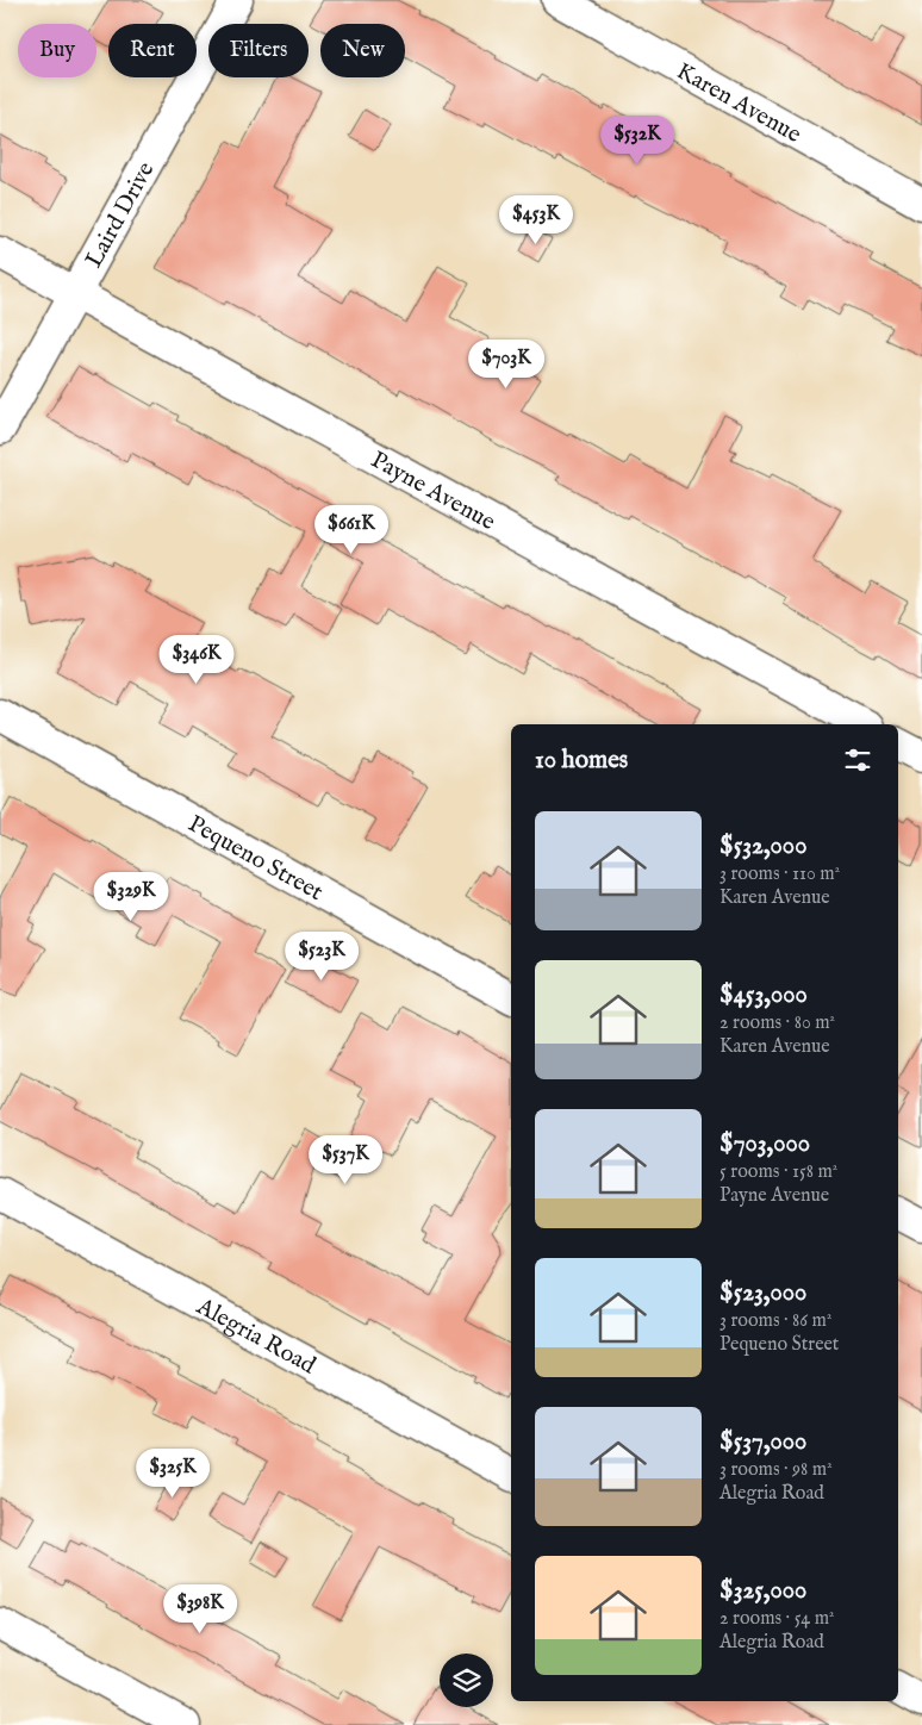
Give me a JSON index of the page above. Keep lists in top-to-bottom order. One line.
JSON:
{"streets":{"street":["Karen Avenue","Laird Drive","Payne Avenue","Pequeno Street","Alegria Road"]},"crossings":[["Laird Drive","Payne Avenue"]],"page":{"chip":["Buy","Rent","Filters","New"],"price":["$532K","$453K","$703K","$661K","$346K","$329K","$523K","$537K","$325K","$398K"],"heading":"10 homes","list":[{"name":"$532,000","note":"3 rooms · 110 m² · Karen Avenue"},{"name":"$453,000","note":"2 rooms · 80 m² · Karen Avenue"},{"name":"$703,000","note":"5 rooms · 158 m² · Payne Avenue"},{"name":"$523,000","note":"3 rooms · 86 m² · Pequeno Street"},{"name":"$537,000","note":"3 rooms · 98 m² · Alegria Road"},{"name":"$325,000","note":"2 rooms · 54 m² · Alegria Road"}]}}
